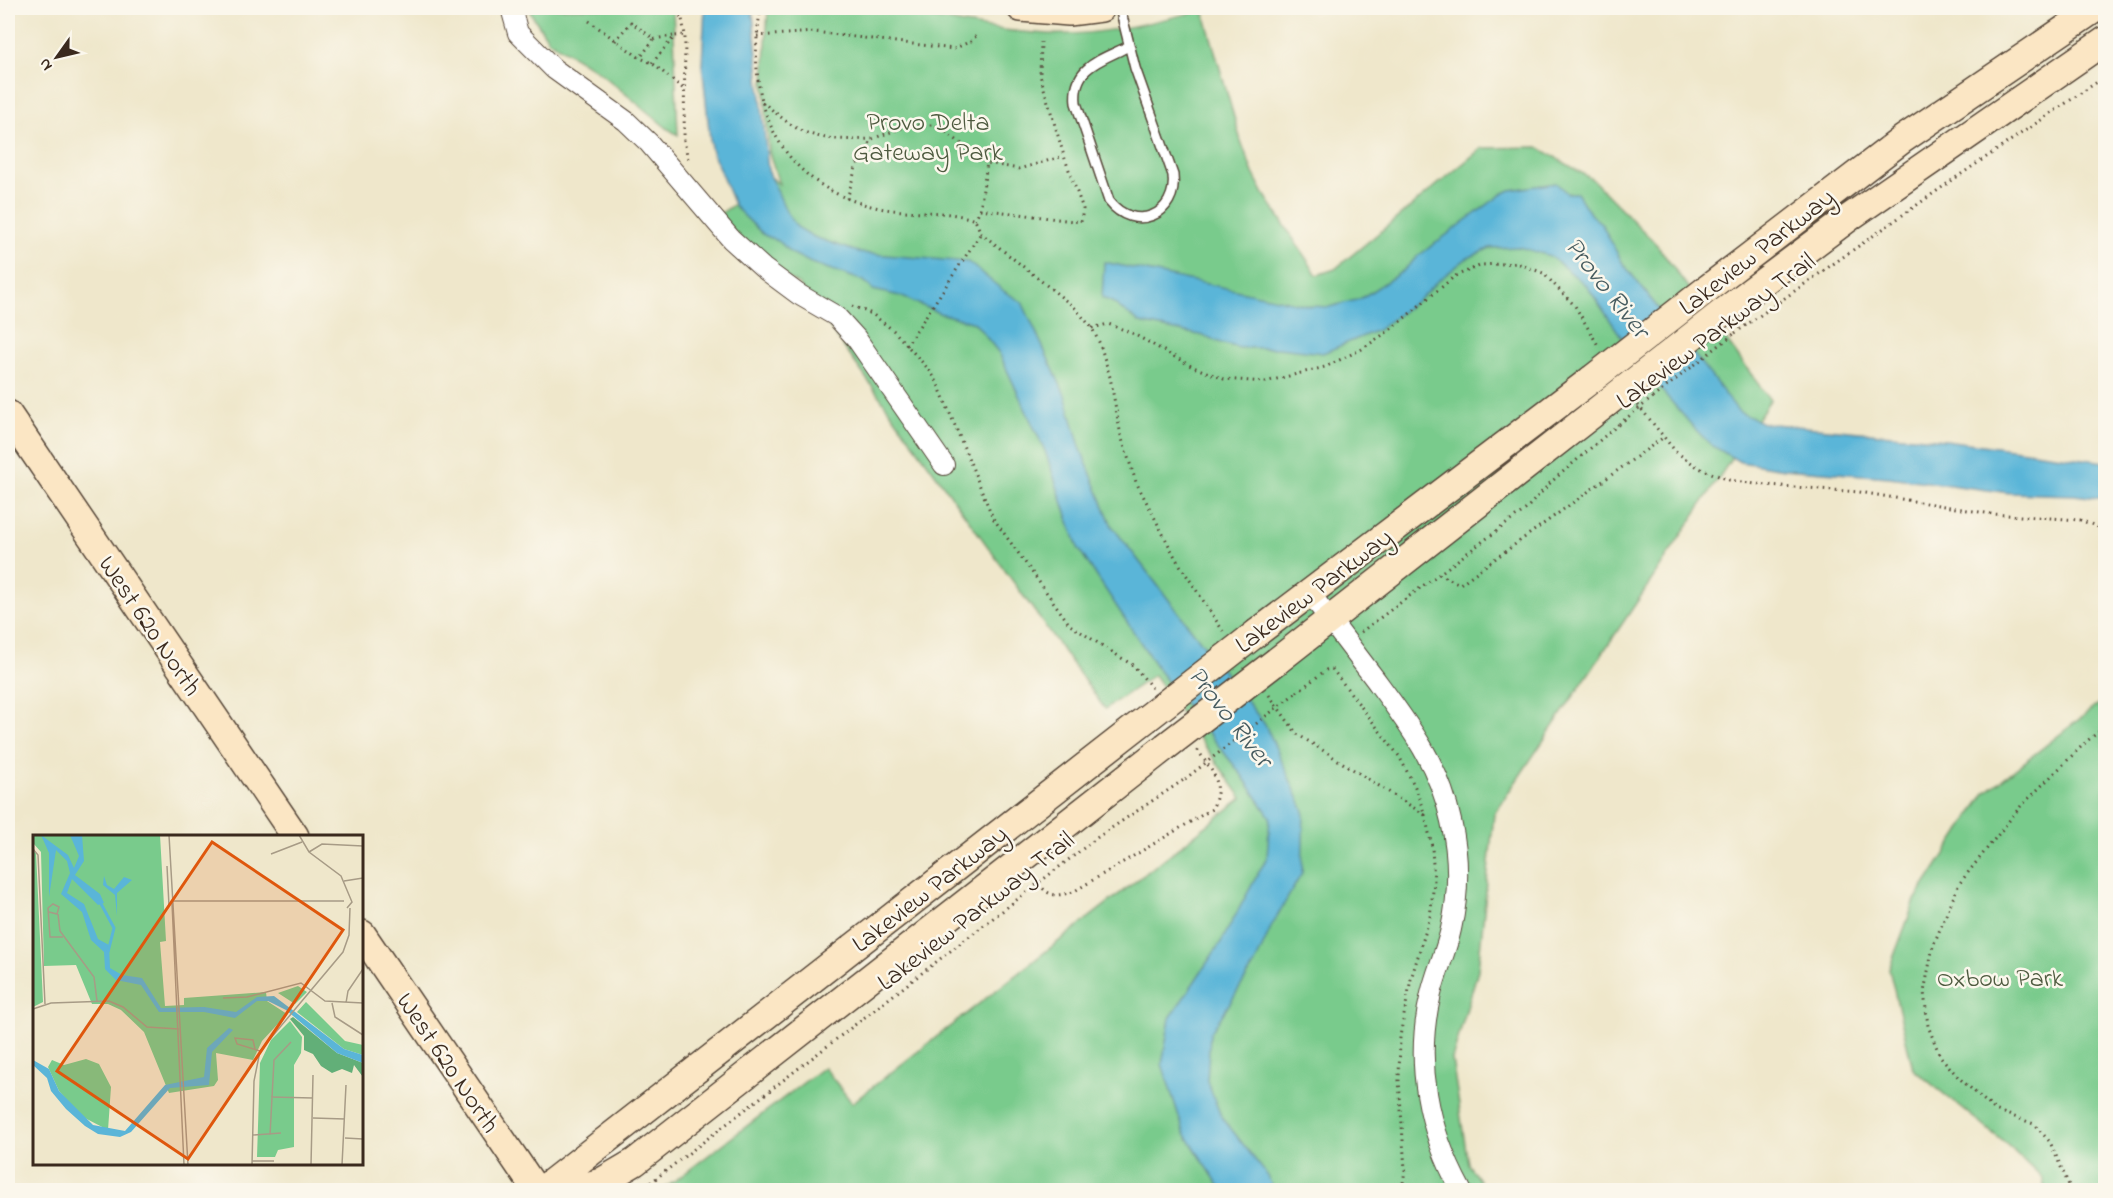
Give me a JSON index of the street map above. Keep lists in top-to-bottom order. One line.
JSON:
{"streets":{"street":["Lakeview Parkway","West 620 North"],"path":["Lakeview Parkway Trail"]},"crossings":[["Lakeview Parkway","Lakeview Parkway Trail"]],"water":["Provo River"],"parks":["Provo Delta Gateway Park","Oxbow Park"],"north":"bottom left"}
